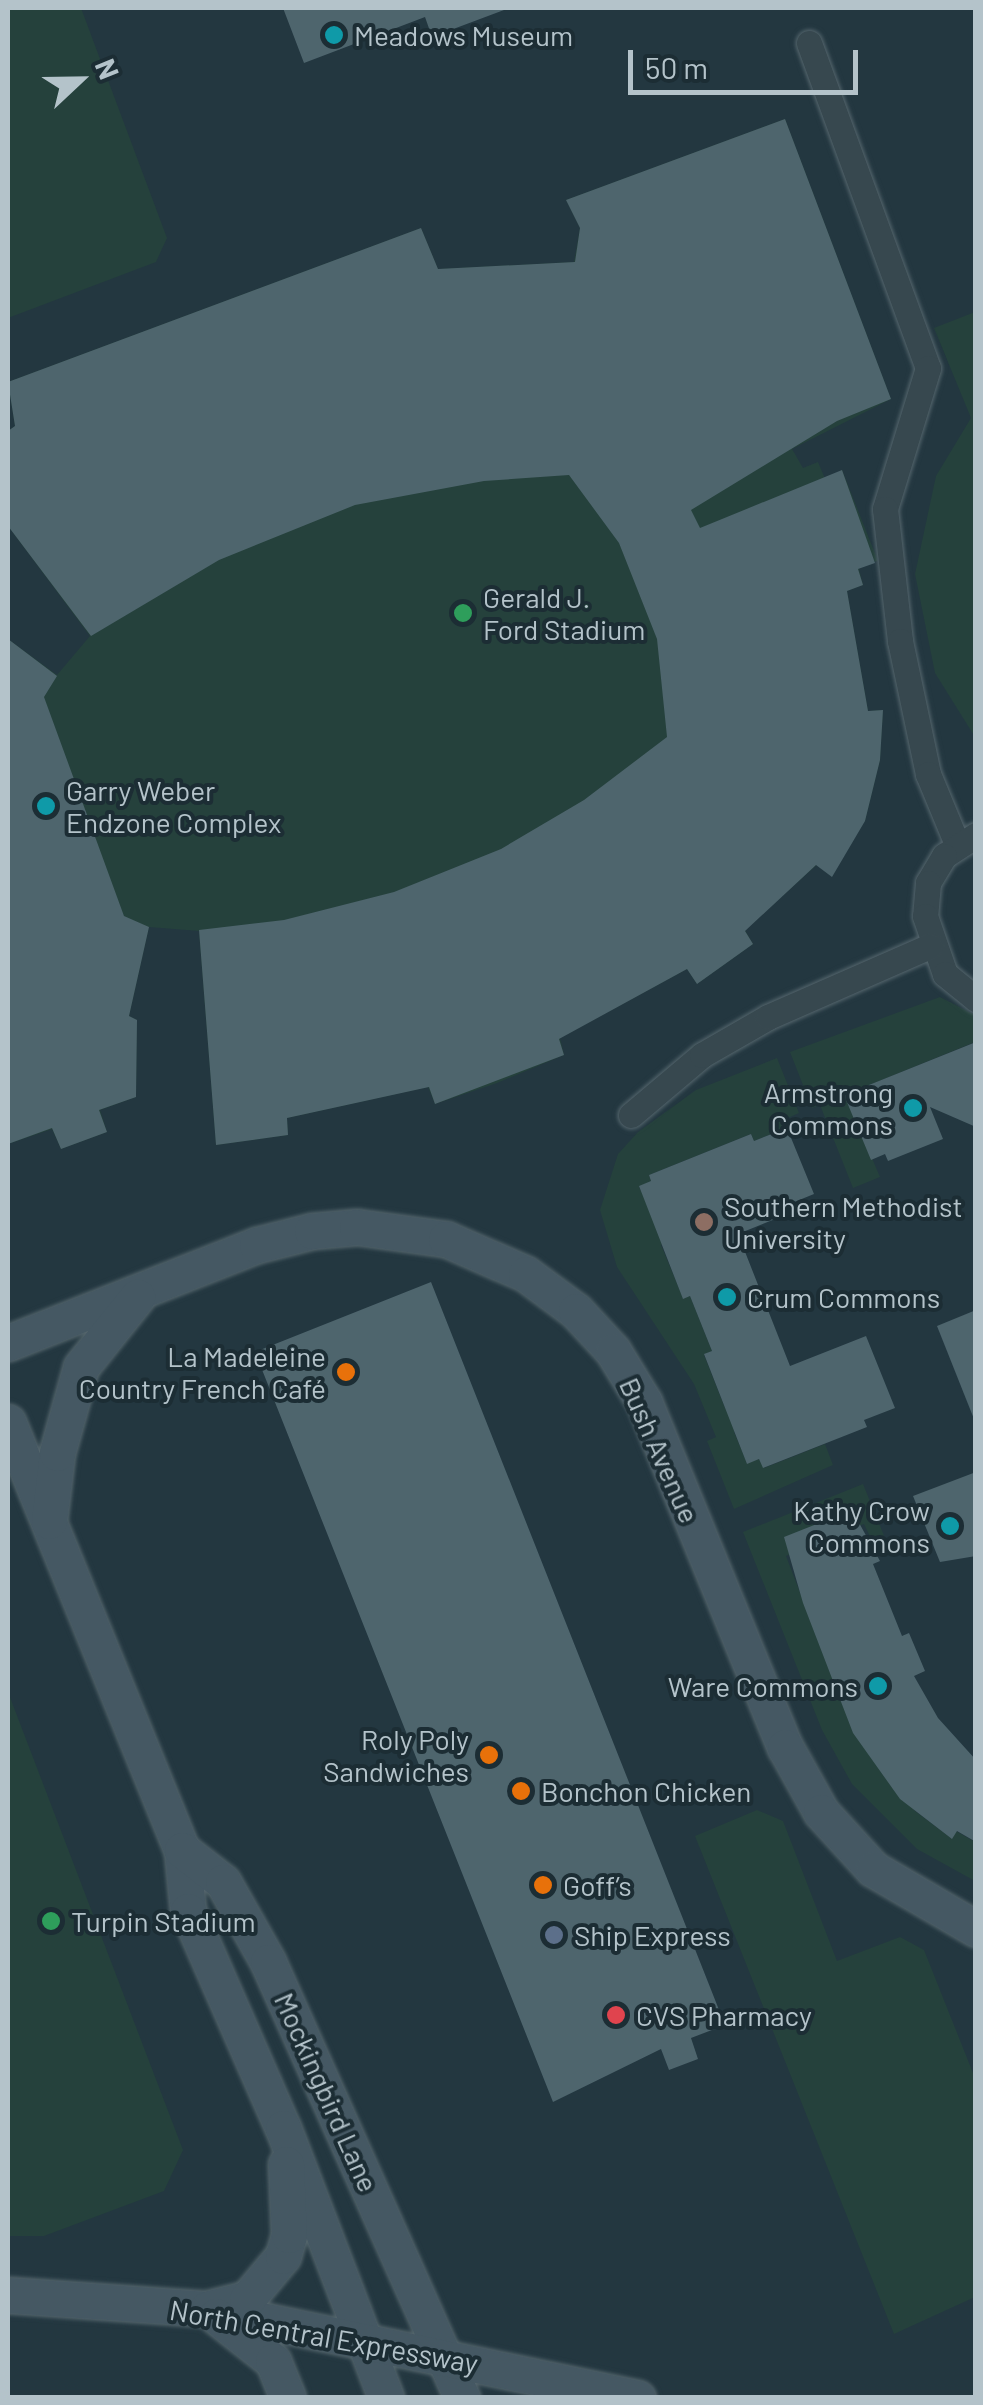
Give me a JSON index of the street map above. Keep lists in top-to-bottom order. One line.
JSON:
{"streets":{"main road":["Bush Avenue","Mockingbird Lane","North Central Expressway"]},"crossings":[["Mockingbird Lane","North Central Expressway"]],"places":["Meadows Museum","Gerald J. Ford Stadium","Garry Weber Endzone Complex","Armstrong Commons","Southern Methodist University","Crum Commons","La Madeleine Country French Café","Kathy Crow Commons","Ware Commons","Roly Poly Sandwiches","Bonchon Chicken","Goff’s","Turpin Stadium","Ship Express","CVS Pharmacy"],"scale_bar":"50 m","north":"right"}
